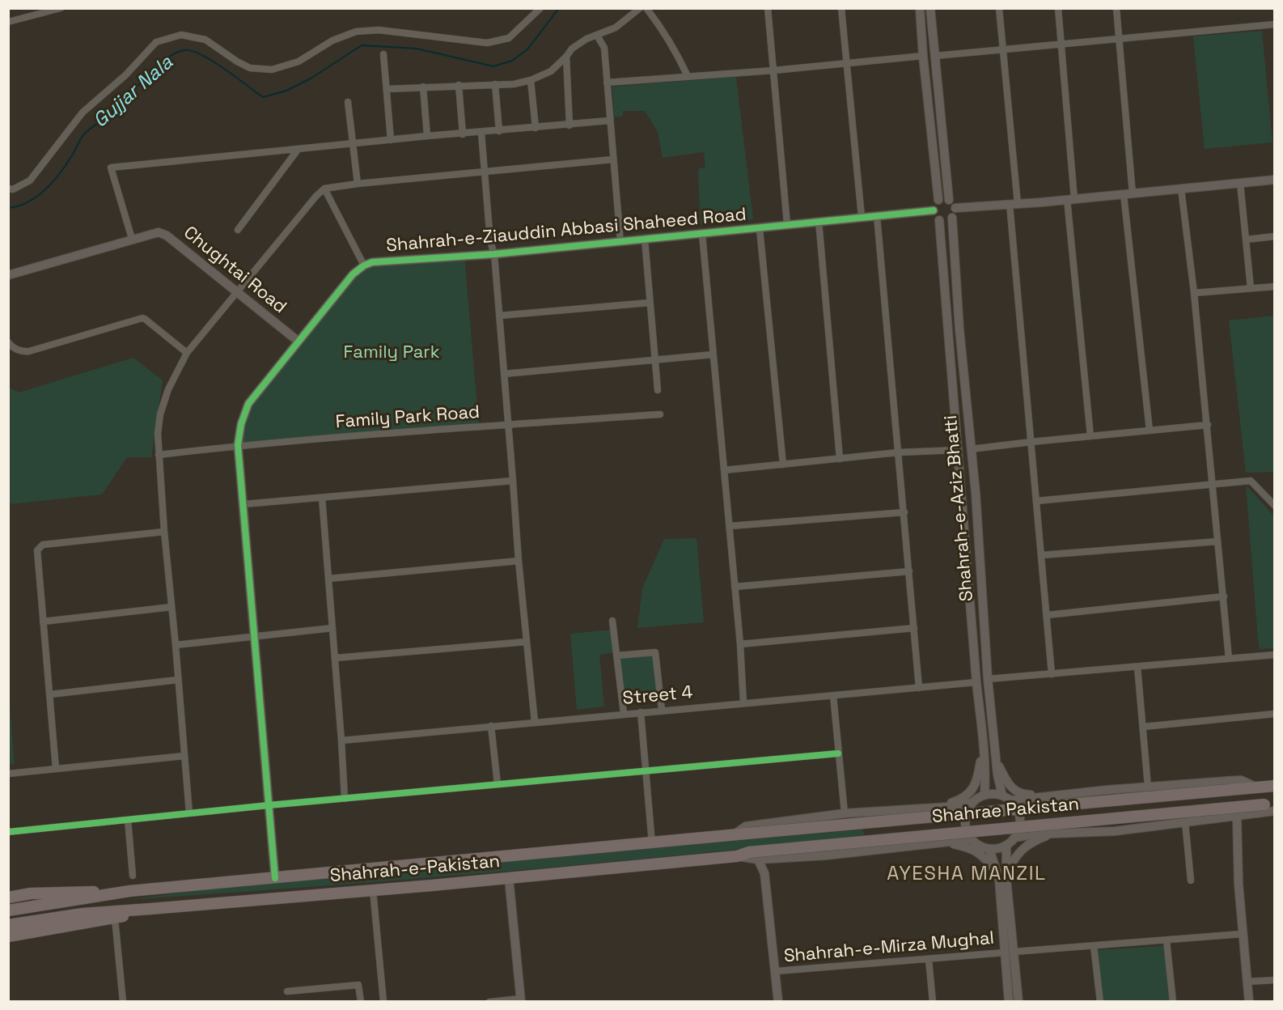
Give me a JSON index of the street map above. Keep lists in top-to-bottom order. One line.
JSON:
{"streets":{"highway":["Shahrae Pakistan","Shahrah-e-Pakistan"],"main road":["Shahrah-e-Ziauddin Abbasi Shaheed Road","Chughtai Road","Shahrah-e-Aziz Bhatti"],"street":["Family Park Road","Street 4","Shahrah-e-Mirza Mughal"]},"crossings":[["Shahrah-e-Ziauddin Abbasi Shaheed Road","Chughtai Road"],["Shahrah-e-Ziauddin Abbasi Shaheed Road","Family Park Road"],["Shahrah-e-Ziauddin Abbasi Shaheed Road","Shahrah-e-Aziz Bhatti"],["Shahrah-e-Ziauddin Abbasi Shaheed Road","Shahrah-e-Pakistan"],["Shahrah-e-Aziz Bhatti","Street 4"],["Shahrae Pakistan","Shahrah-e-Pakistan"]],"districts":["AYESHA MANZIL"],"water":["Gujjar Nala"],"parks":["Family Park"]}
